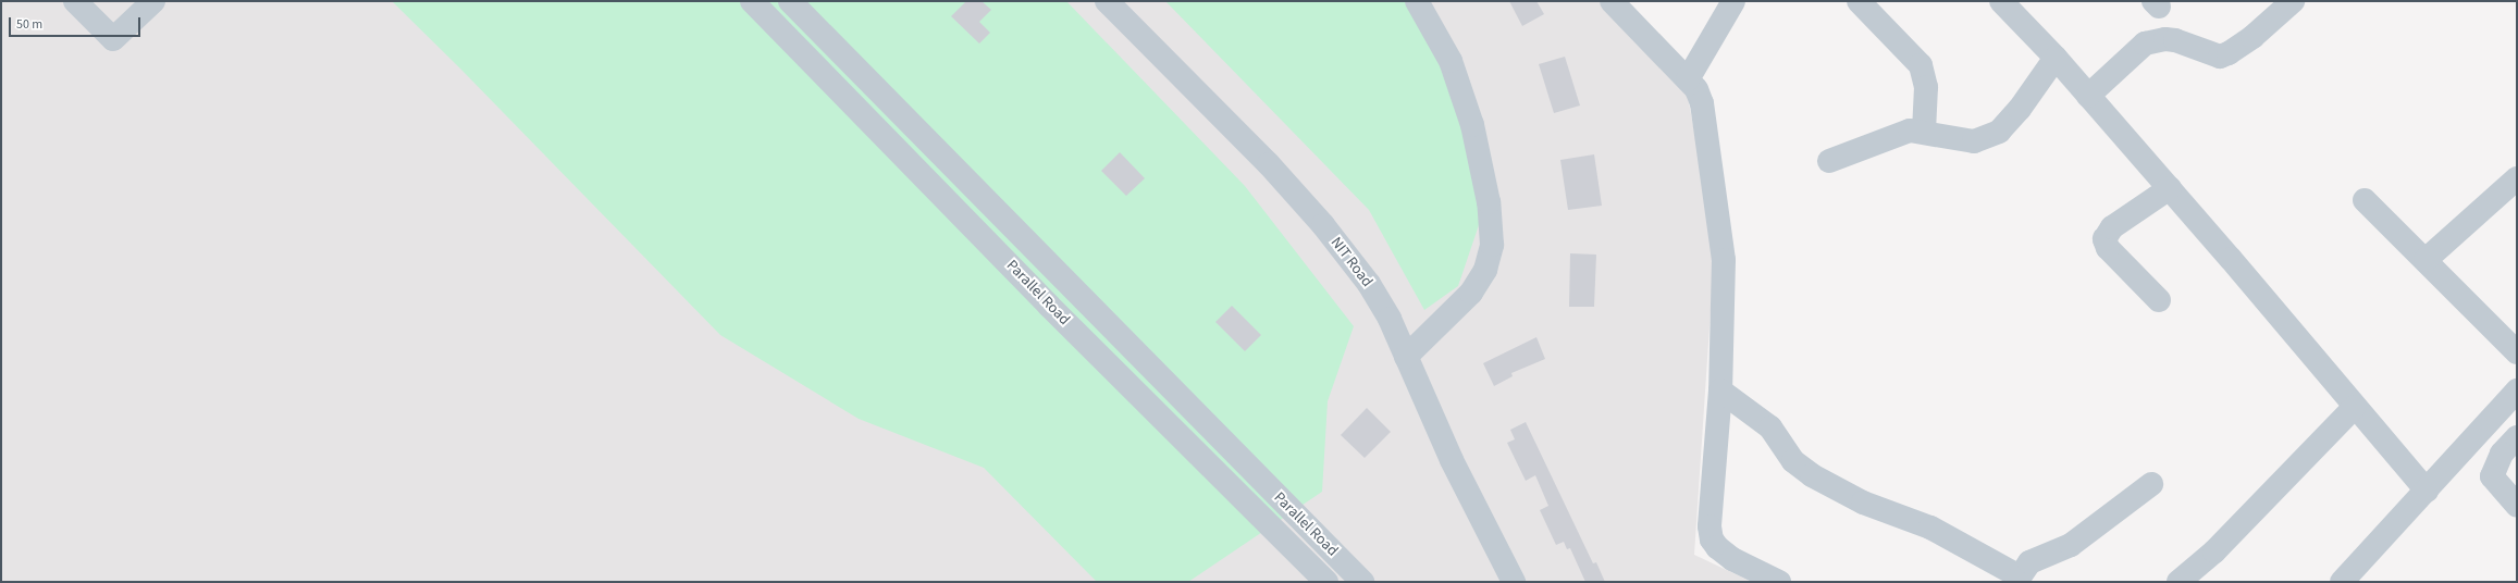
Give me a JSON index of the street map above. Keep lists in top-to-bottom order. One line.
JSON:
{"streets":{"street":["NIT Road","Parallel Road"]},"scale_bar":"50 m"}
